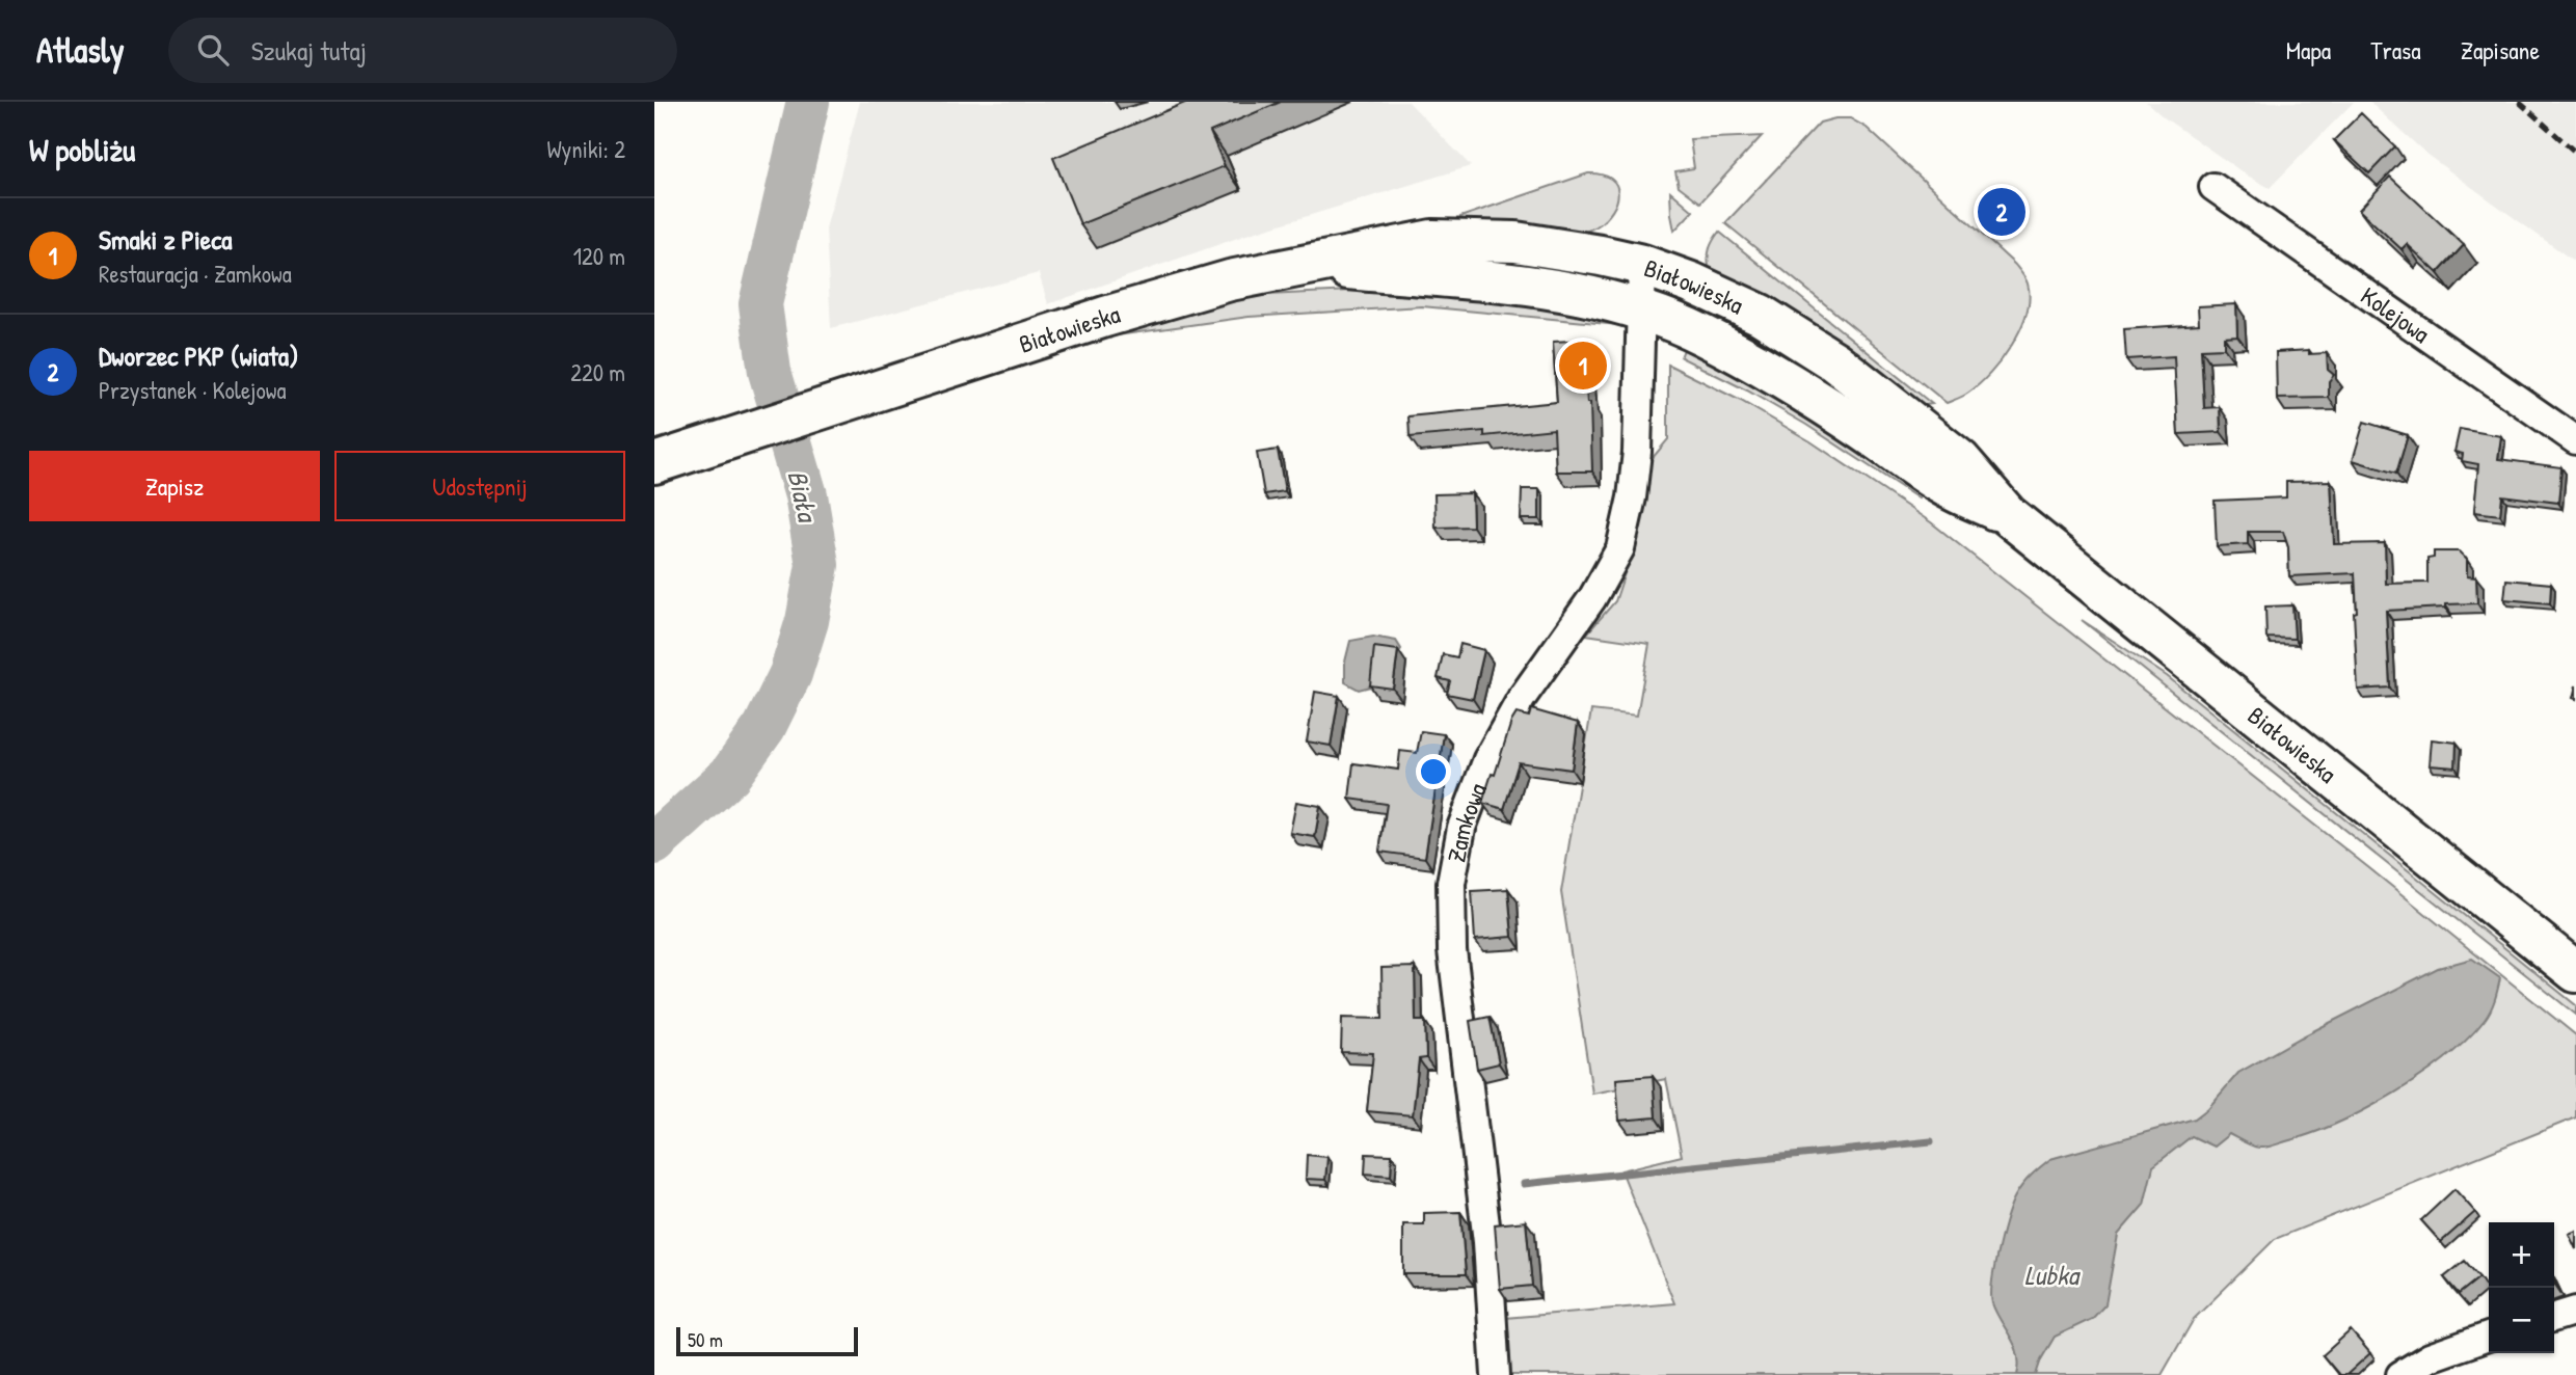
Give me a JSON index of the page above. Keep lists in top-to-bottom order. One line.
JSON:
{"streets":{"main road":["Białowieska"],"street":["Kolejowa","Zamkowa"]},"crossings":[["Białowieska","Zamkowa"]],"water":["Biała","Lubka"],"scale_bar":"50 m","page":{"header":"Atlasly","search":"Szukaj tutaj","nav":["Mapa","Trasa","Zapisane"],"heading":["W pobliżu","Wyniki: 2"],"pins":["2","1"],"list":[{"mark":"1","name":"Smaki z Pieca","note":"Restauracja · Zamkowa","value":"120 m"},{"mark":"2","name":"Dworzec PKP (wiata)","note":"Przystanek · Kolejowa","value":"220 m"}],"buttons":["Zapisz","Udostępnij"],"map_buttons":["+","−"],"scale":"50 m"}}
